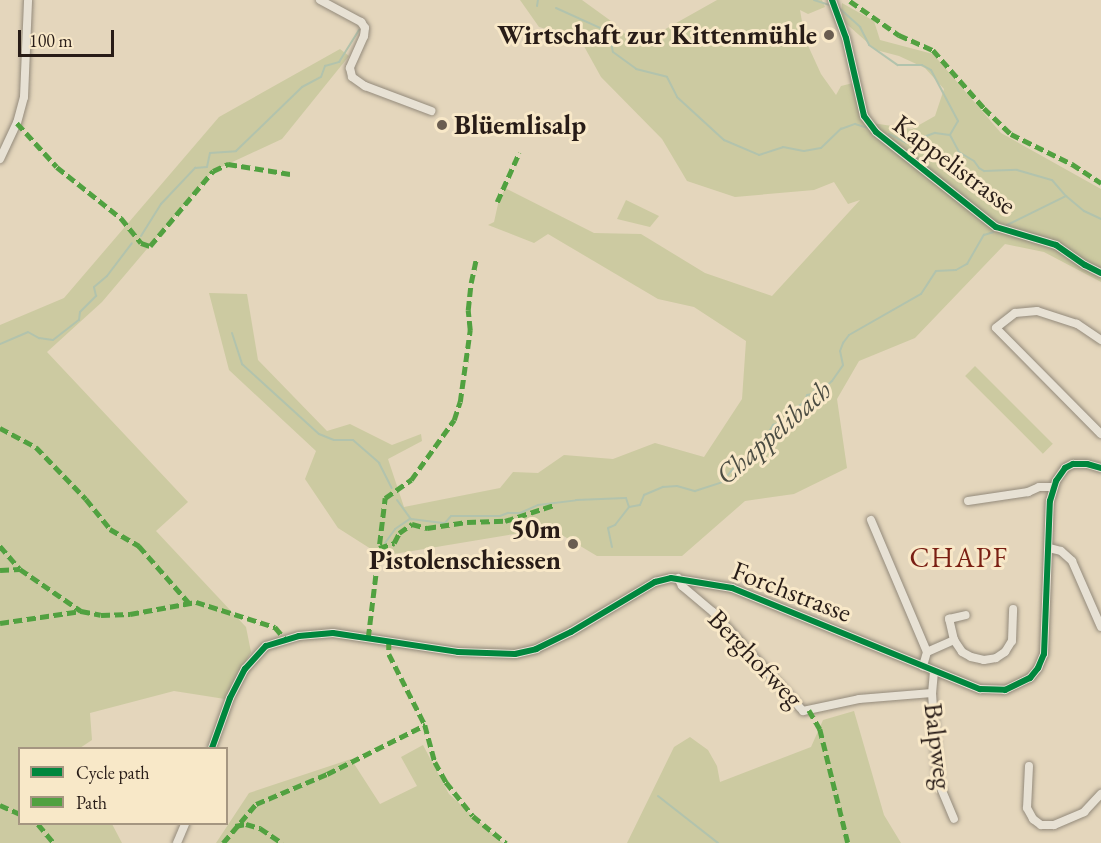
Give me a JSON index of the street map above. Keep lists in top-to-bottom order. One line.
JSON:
{"streets":{"street":["Kappelistrasse","Forchstrasse","Berghofweg","Balpweg"]},"crossings":[["Forchstrasse","Berghofweg"],["Forchstrasse","Balpweg"],["Berghofweg","Balpweg"]],"districts":["CHAPF"],"water":["Chappelibach"],"places":["Wirtschaft zur Kittenmühle","Blüemlisalp","50m Pistolenschiessen"],"legend":["Cycle path","Path"],"scale_bar":"100 m"}
